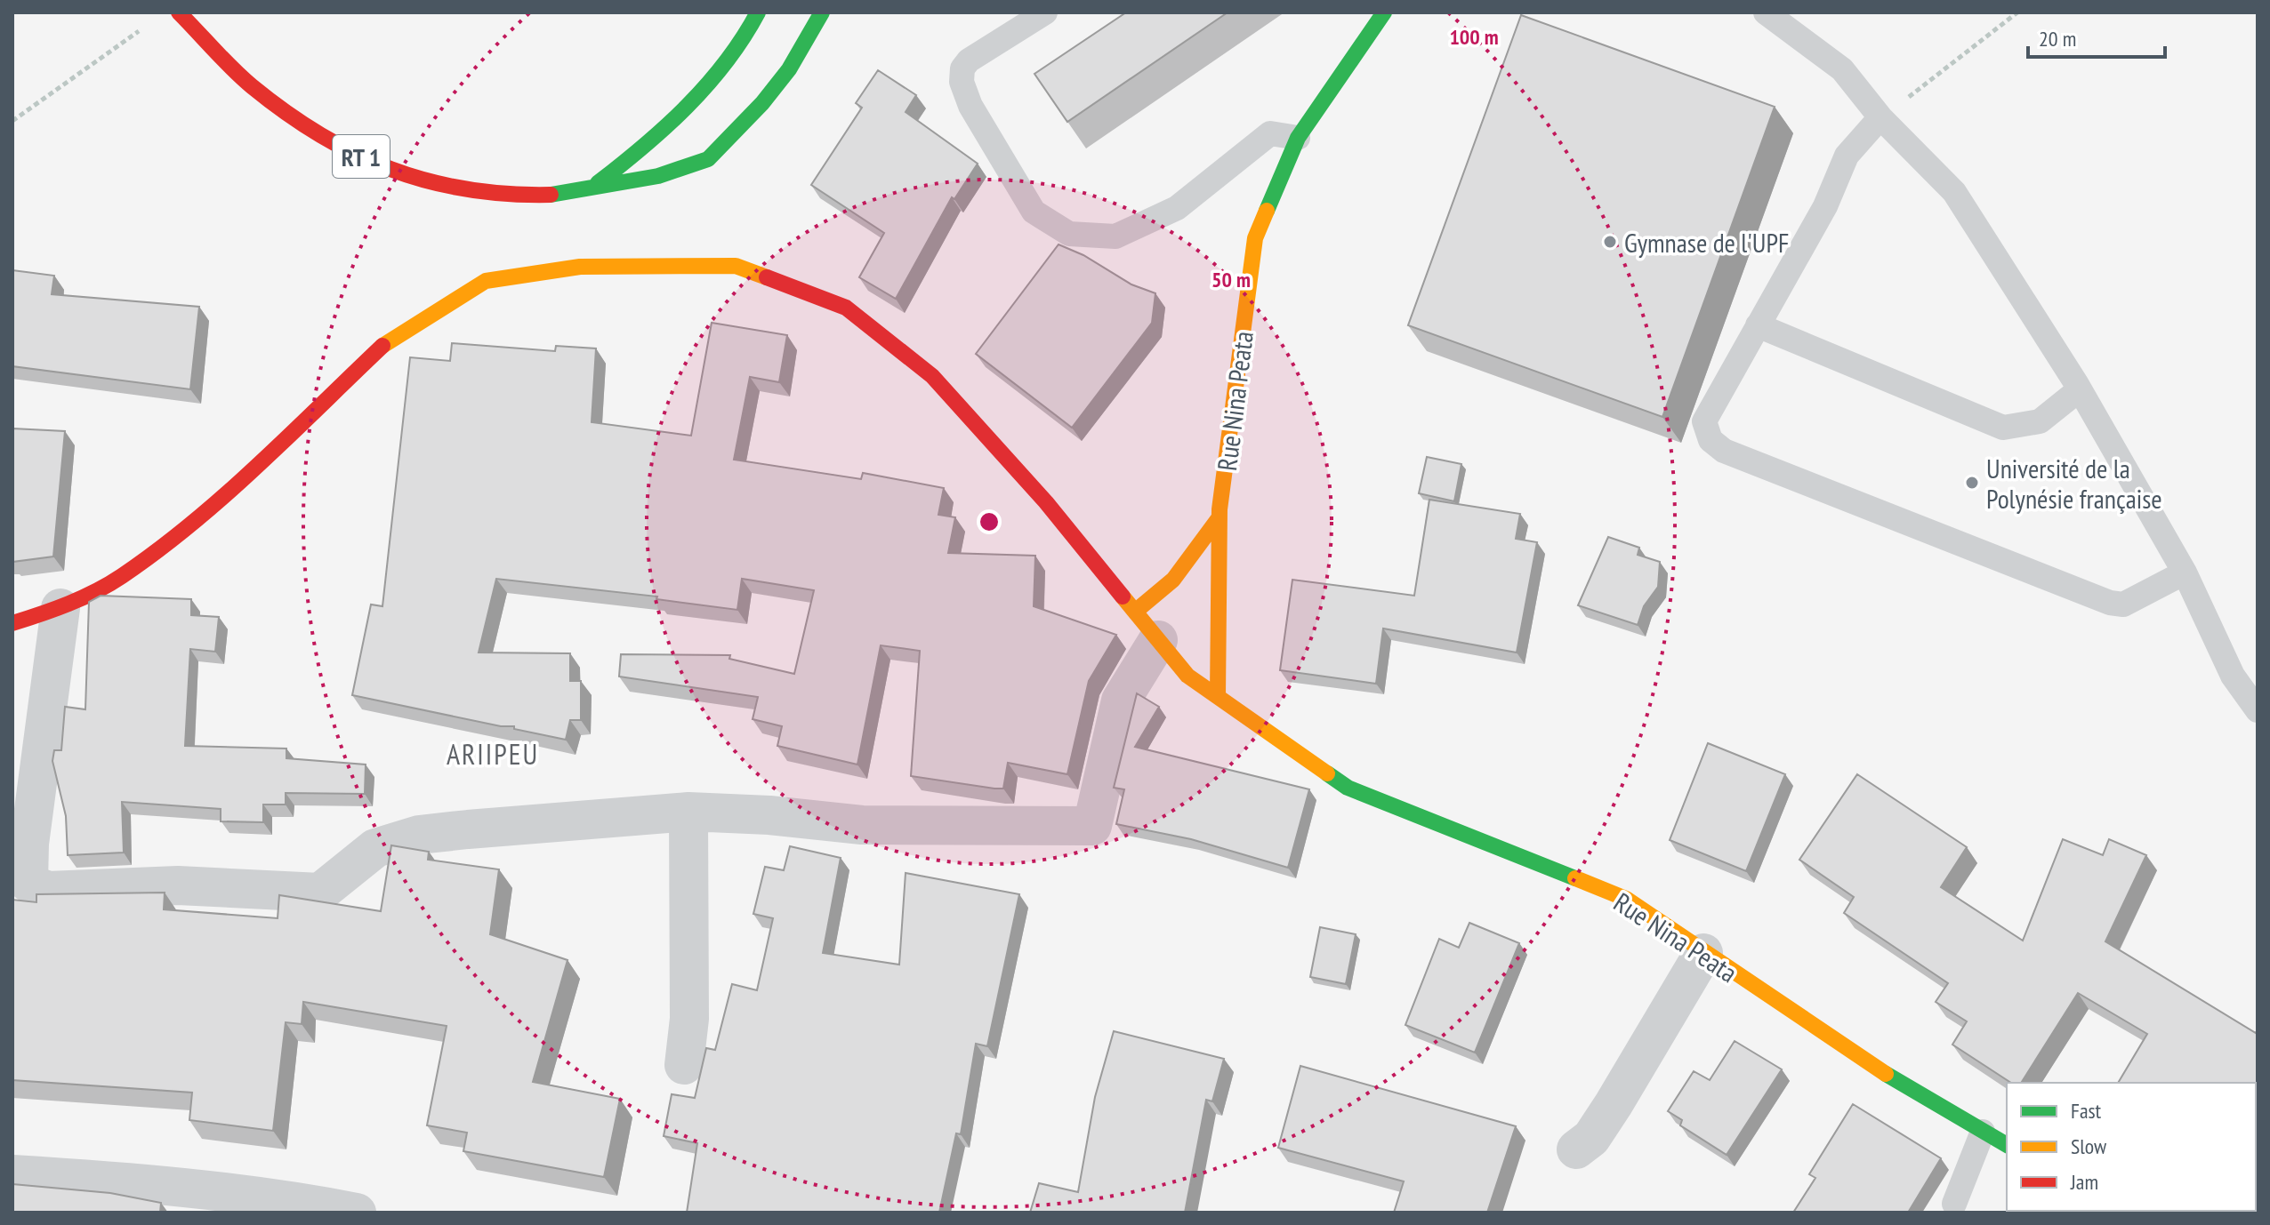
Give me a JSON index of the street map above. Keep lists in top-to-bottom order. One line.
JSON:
{"streets":{"street":["RT 1","Rue Nina Peata"]},"districts":["ARIIPEU"],"places":["Gymnase de l'UPF","Université de la Polynésie française"],"legend":["Fast","Slow","Jam"],"scale_bar":"20 m","rings":["100 m","50 m"]}
